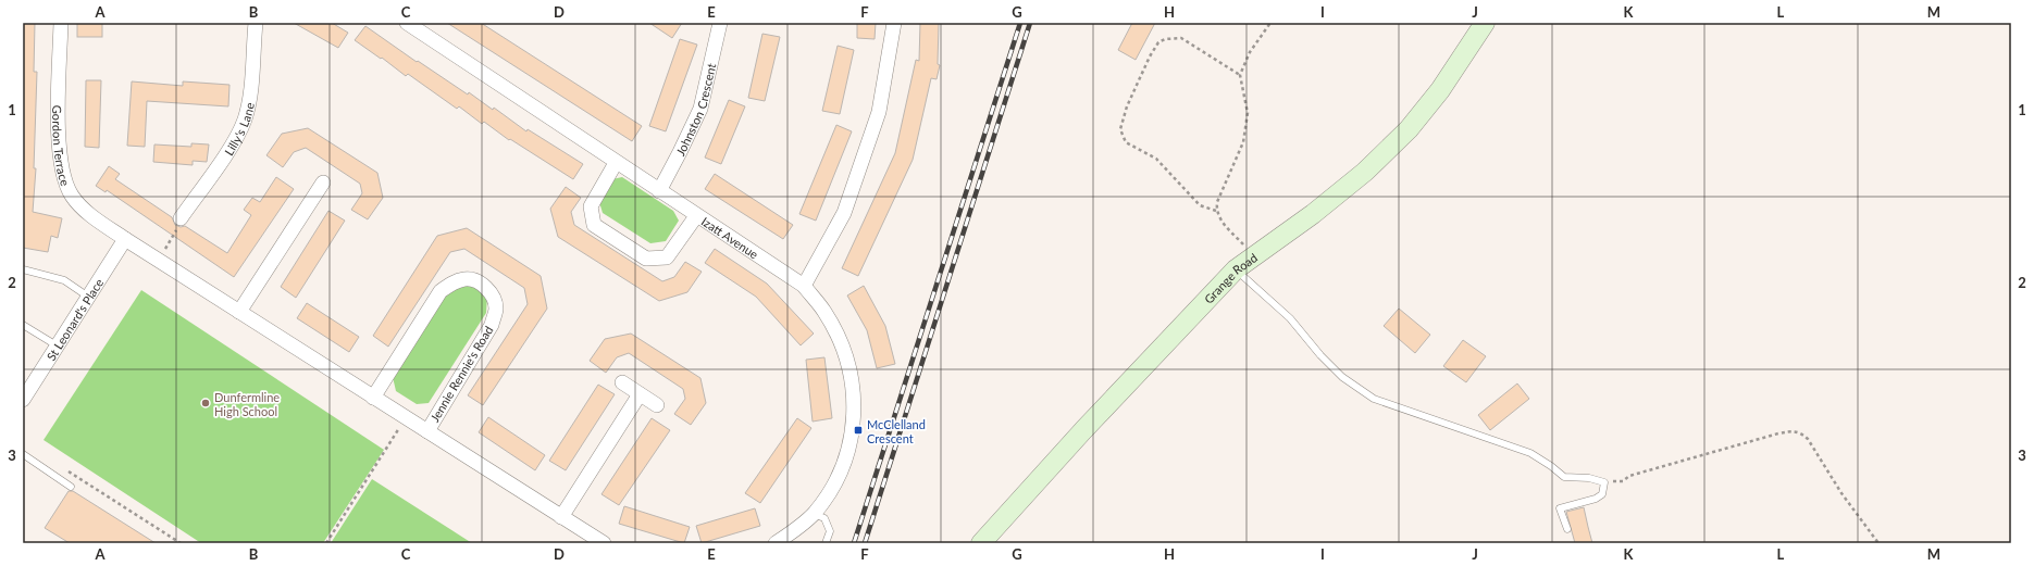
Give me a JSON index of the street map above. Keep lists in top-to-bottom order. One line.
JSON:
{"streets":{"street":["Johnston Crescent","Lilly's Lane","Gordon Terrace","Izatt Avenue","Grange Road","St Leonard's Place","Jennie Rennie's Road"]},"crossings":[["Johnston Crescent","Izatt Avenue"],["Gordon Terrace","St Leonard's Place"],["Gordon Terrace","Jennie Rennie's Road"],["St Leonard's Place","Jennie Rennie's Road"]],"places":{"other":["Dunfermline High School"],"transit":["McClelland Crescent"]},"grid":{"columns":["A","B","C","D","E","F","G","H","I","J","K","L","M"],"rows":["1","2","3"]}}
